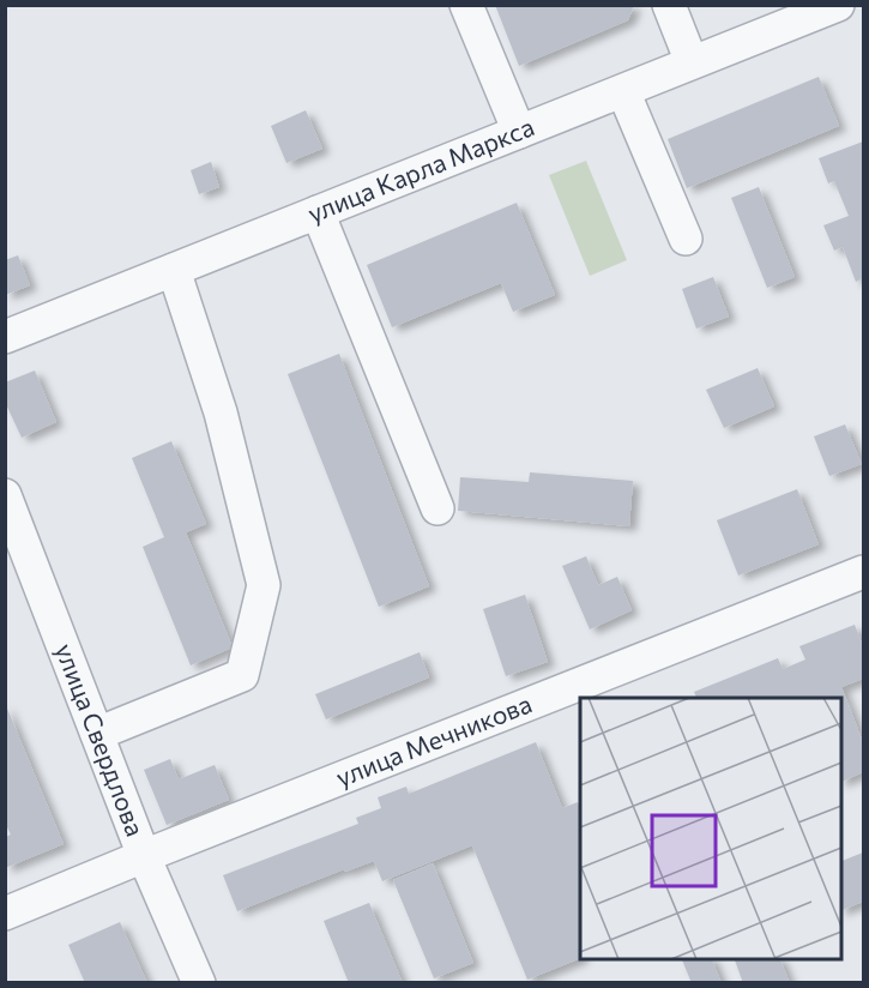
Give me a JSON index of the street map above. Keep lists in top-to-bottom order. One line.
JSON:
{"streets":{"street":["улица Карла Маркса","улица Свердлова","улица Мечникова"]},"crossings":[["улица Свердлова","улица Мечникова"]]}
